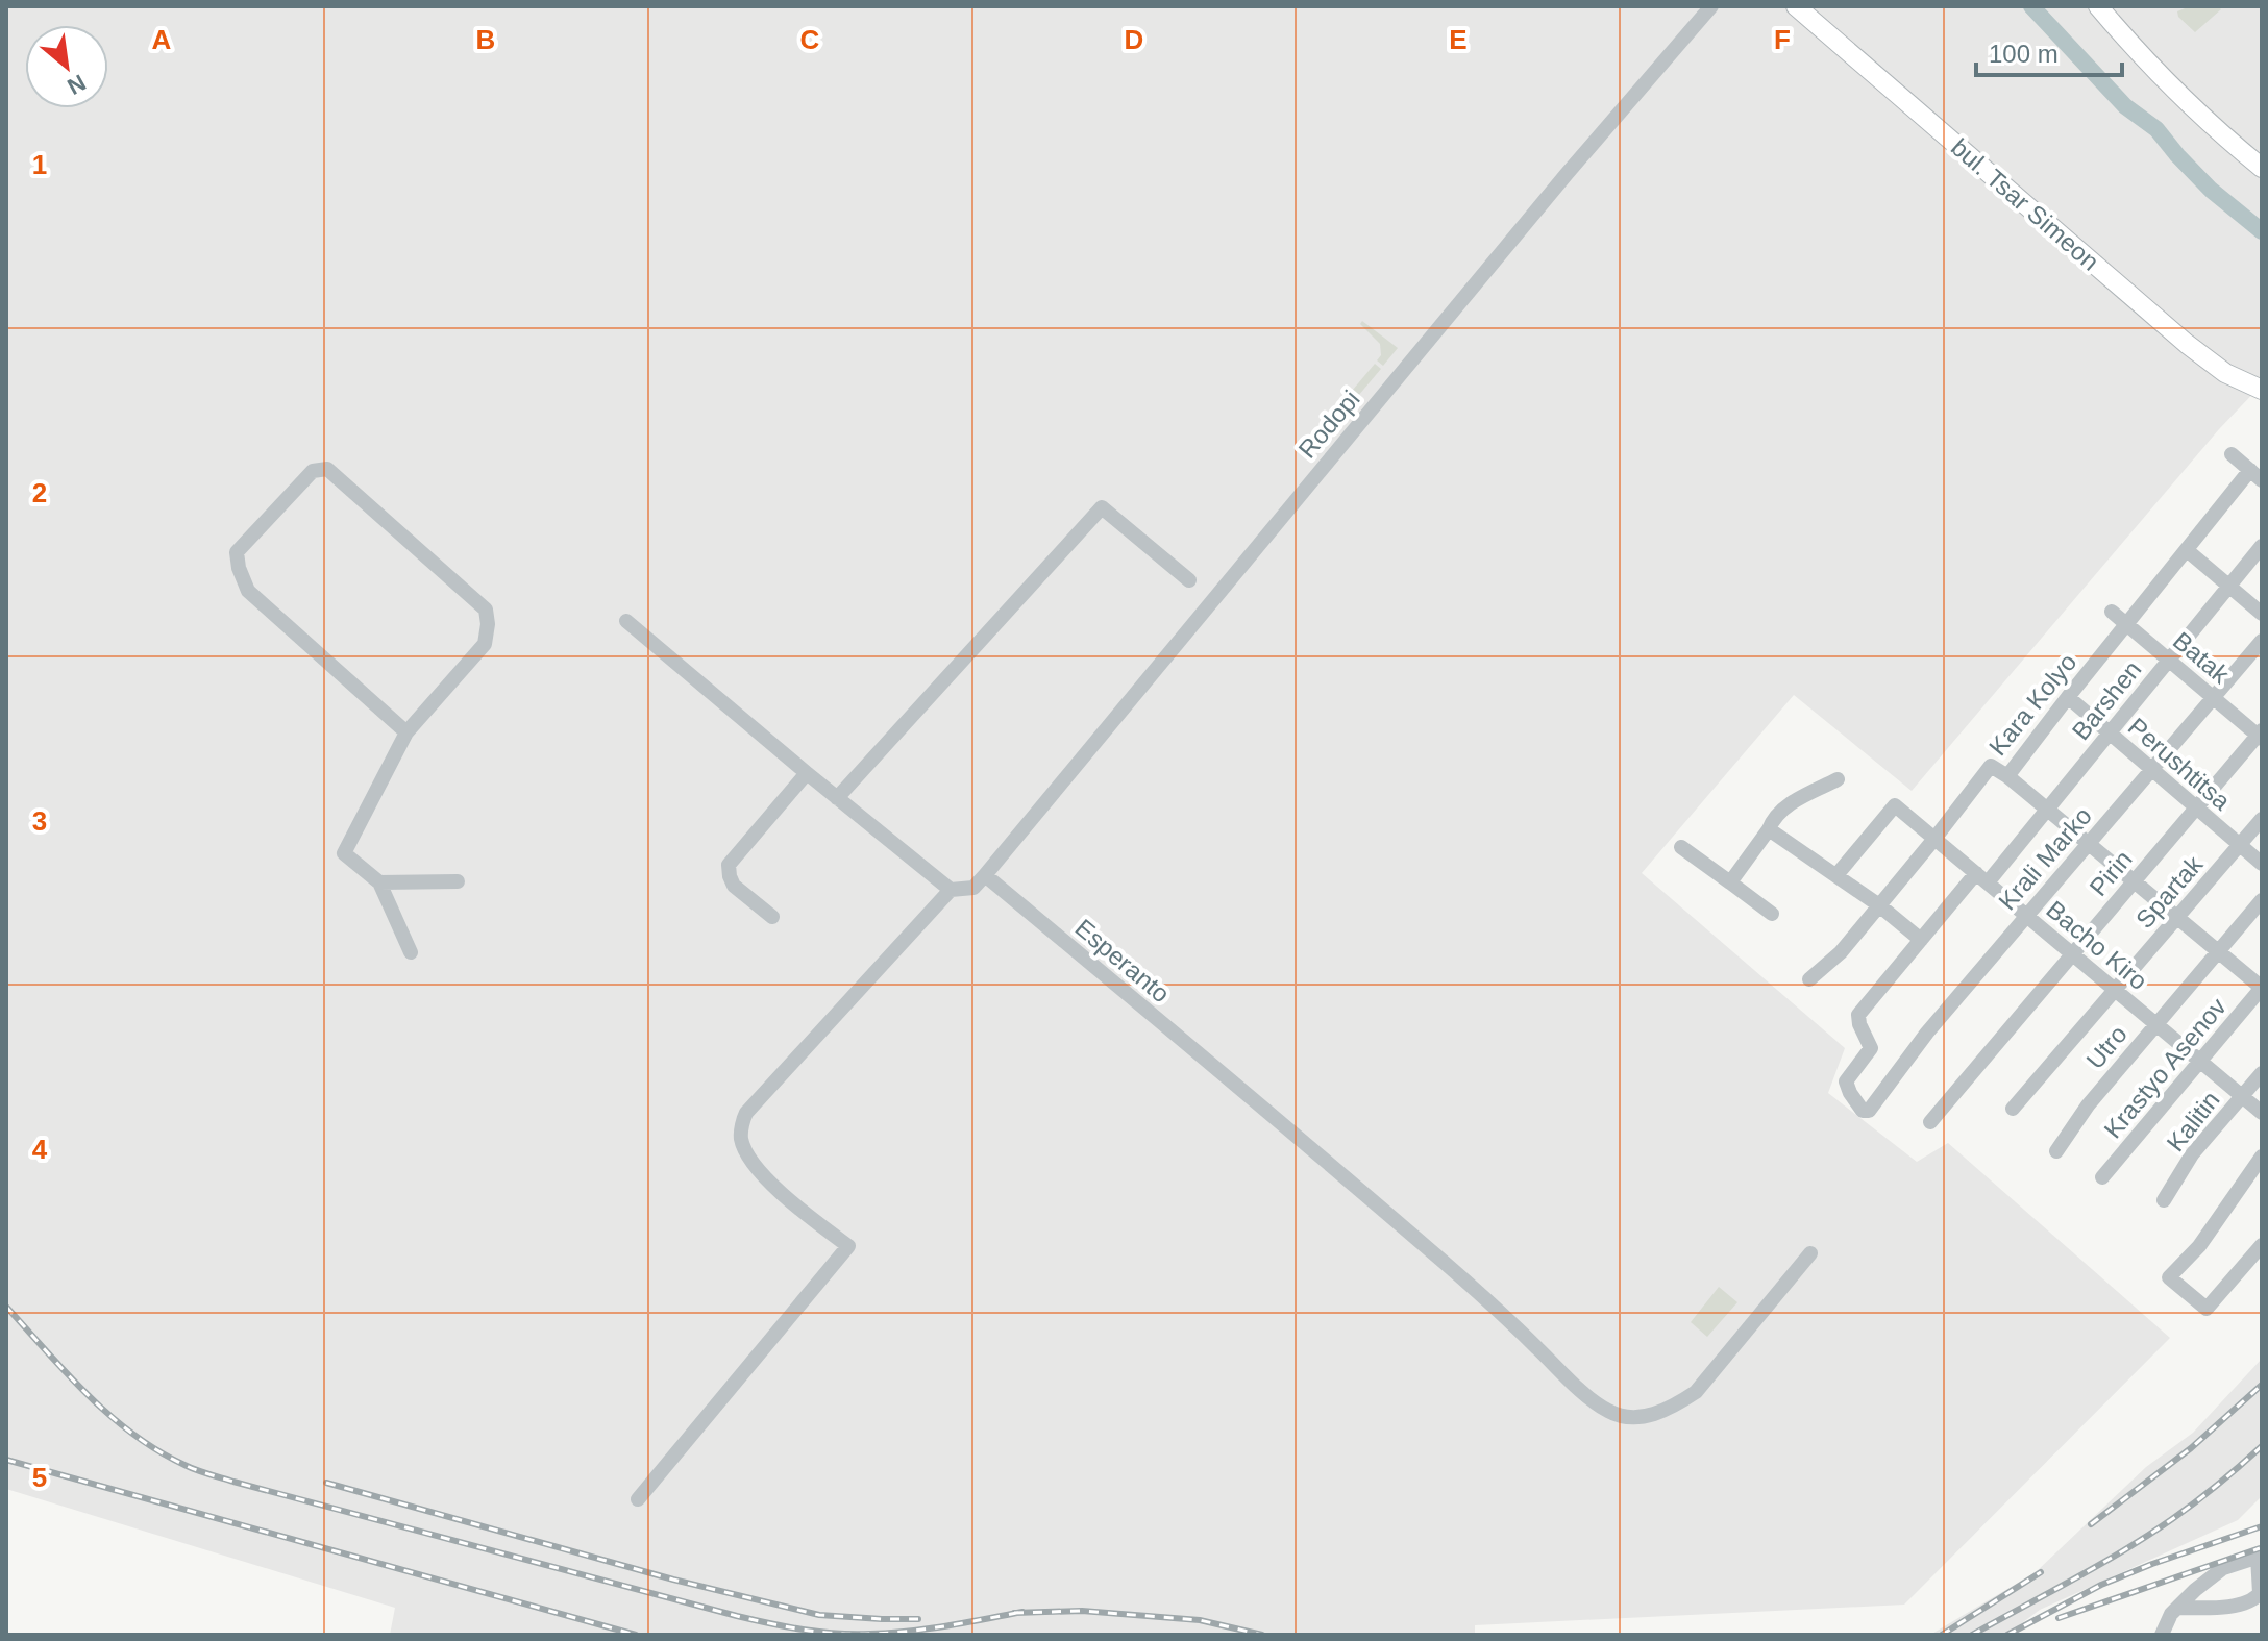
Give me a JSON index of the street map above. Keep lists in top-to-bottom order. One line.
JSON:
{"streets":{"main road":["bul. Tsar Simeon"],"street":["Rodopi","Batak","Barshen","Kara Kolyo","Perushtitsa","Krali Marko","Pirin","Spartak","Bacho Kiro","Esperanto","Utro","Krastyo Asenov","Kalitin"]},"crossings":[["Rodopi","Esperanto"],["Batak","Barshen"],["Batak","Kara Kolyo"],["Batak","Krali Marko"],["Batak","Pirin"],["Barshen","Perushtitsa"],["Barshen","Krali Marko"],["Barshen","Bacho Kiro"],["Kara Kolyo","Perushtitsa"],["Kara Kolyo","Bacho Kiro"],["Perushtitsa","Krali Marko"],["Perushtitsa","Pirin"],["Perushtitsa","Spartak"],["Krali Marko","Bacho Kiro"],["Pirin","Bacho Kiro"],["Spartak","Bacho Kiro"],["Bacho Kiro","Utro"],["Bacho Kiro","Krastyo Asenov"],["Bacho Kiro","Kalitin"]],"scale_bar":"100 m","north":"bottom right","grid":{"columns":["A","B","C","D","E","F"],"rows":["1","2","3","4","5"]}}
